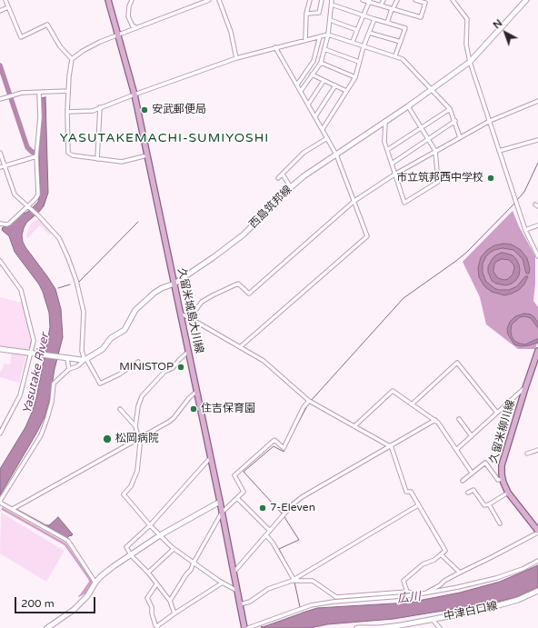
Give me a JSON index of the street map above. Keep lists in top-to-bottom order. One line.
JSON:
{"streets":{"main road":["西島筑邦線","久留米城島大川線","久留米柳川線","中津白口線"]},"crossings":[["西島筑邦線","久留米城島大川線"]],"districts":["YASUTAKEMACHI-SUMIYOSHI"],"water":["Yasutake River","広川"],"places":["安武郵便局","市立筑邦西中学校","MINISTOP","住吉保育園","松岡病院","7-Eleven"],"scale_bar":"200 m","north":"top left"}
